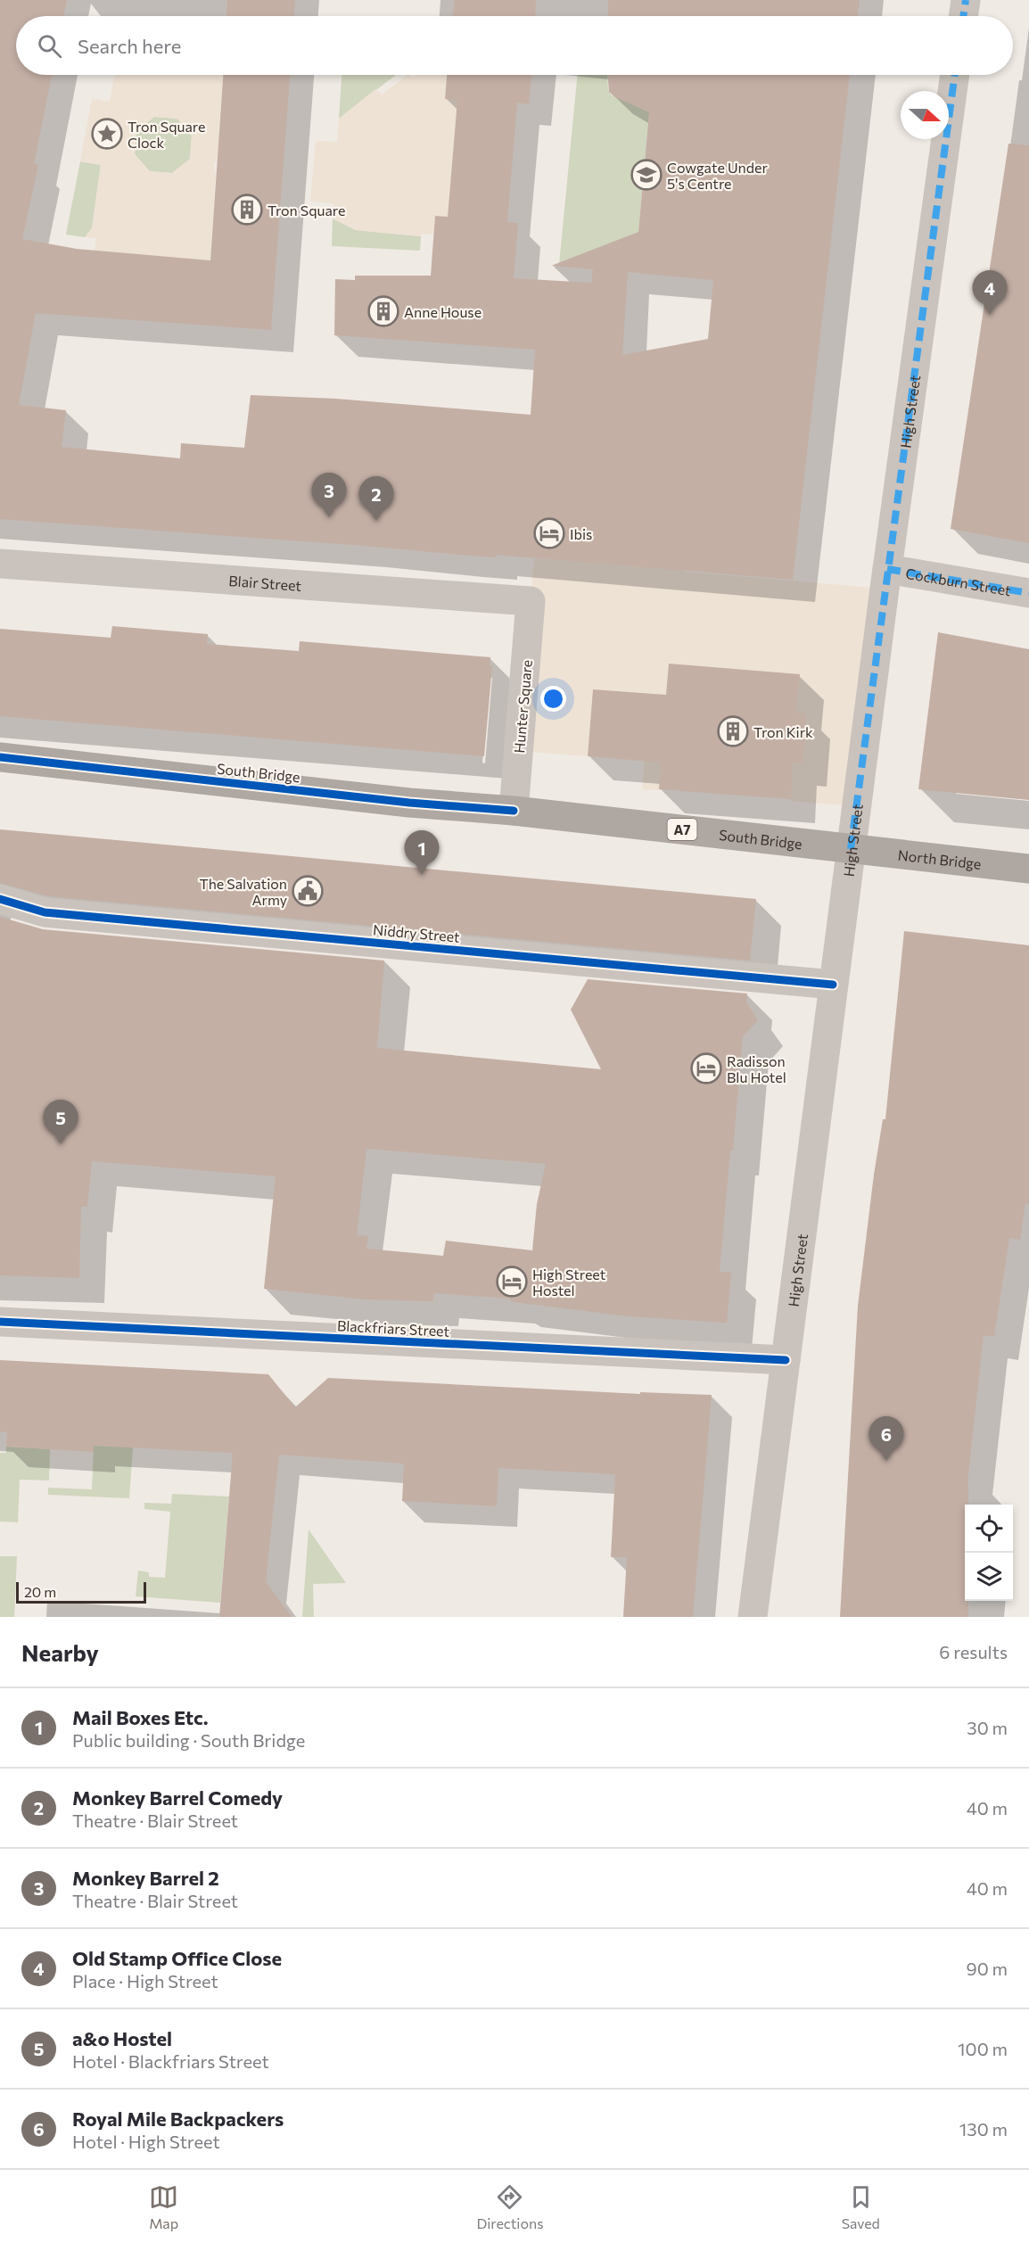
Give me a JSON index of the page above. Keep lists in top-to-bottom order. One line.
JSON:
{"streets":{"main road":["South Bridge","A7","North Bridge"],"street":["High Street","Cockburn Street","Blair Street","Hunter Square","Niddry Street","Blackfriars Street"]},"crossings":[["High Street","Cockburn Street"],["High Street","South Bridge"],["High Street","North Bridge"],["High Street","Niddry Street"],["High Street","Blackfriars Street"],["Blair Street","Hunter Square"],["Hunter Square","South Bridge"],["South Bridge","North Bridge"]],"places":{"place":["Tron Square Clock"],"school or university":["Cowgate Under 5's Centre"],"building":["Tron Square","Anne House","Tron Kirk"],"hotel":["Ibis","Radisson Blu Hotel","High Street Hostel"],"public building":["The Salvation Army"]},"scale_bar":"20 m","north":"right","page":{"search":"Search here","pins":["4","3","2","1","5","6"],"scale":"20 m","heading":["Nearby","6 results"],"list":[{"mark":"1","name":"Mail Boxes Etc.","note":"Public building · South Bridge","value":"30 m"},{"mark":"2","name":"Monkey Barrel Comedy","note":"Theatre · Blair Street","value":"40 m"},{"mark":"3","name":"Monkey Barrel 2","note":"Theatre · Blair Street","value":"40 m"},{"mark":"4","name":"Old Stamp Office Close","note":"Place · High Street","value":"90 m"},{"mark":"5","name":"a&o Hostel","note":"Hotel · Blackfriars Street","value":"100 m"},{"mark":"6","name":"Royal Mile Backpackers","note":"Hotel · High Street","value":"130 m"}],"nav":["Map","Directions","Saved"]}}
